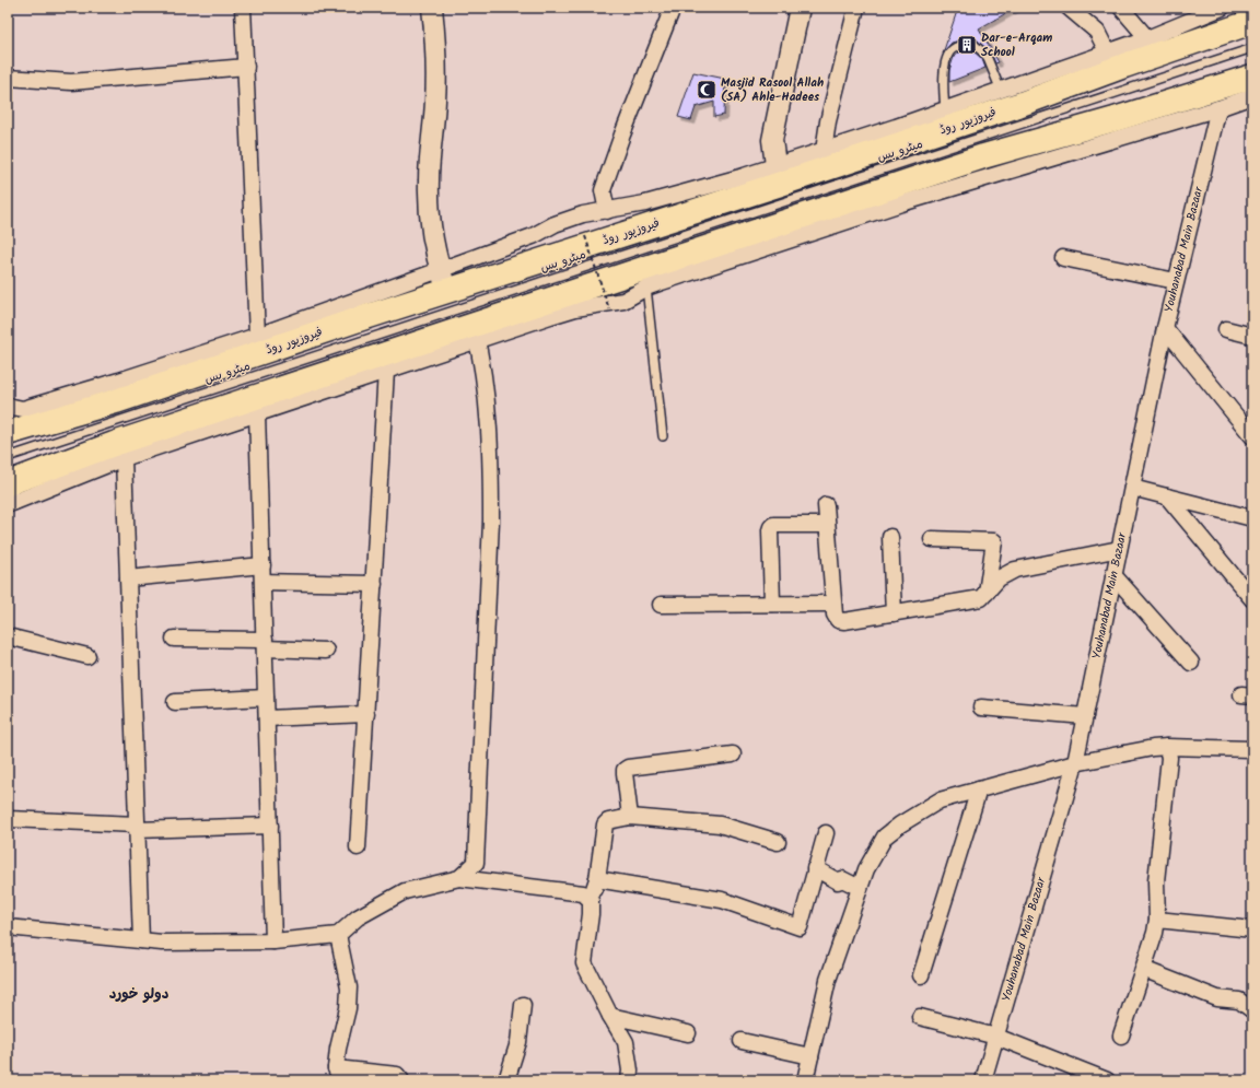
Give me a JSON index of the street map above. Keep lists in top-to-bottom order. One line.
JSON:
{"streets":{"main road":["فیروزپور روڈ"],"street":["Youhanabad Main Bazaar"],"lane":["میٹرو بس"]},"districts":["دولو خورد"],"places":{"building":["Dar-e-Arqam School"],"mosque":["Masjid Rasool Allah (SA) Ahle-Hadees"]}}
